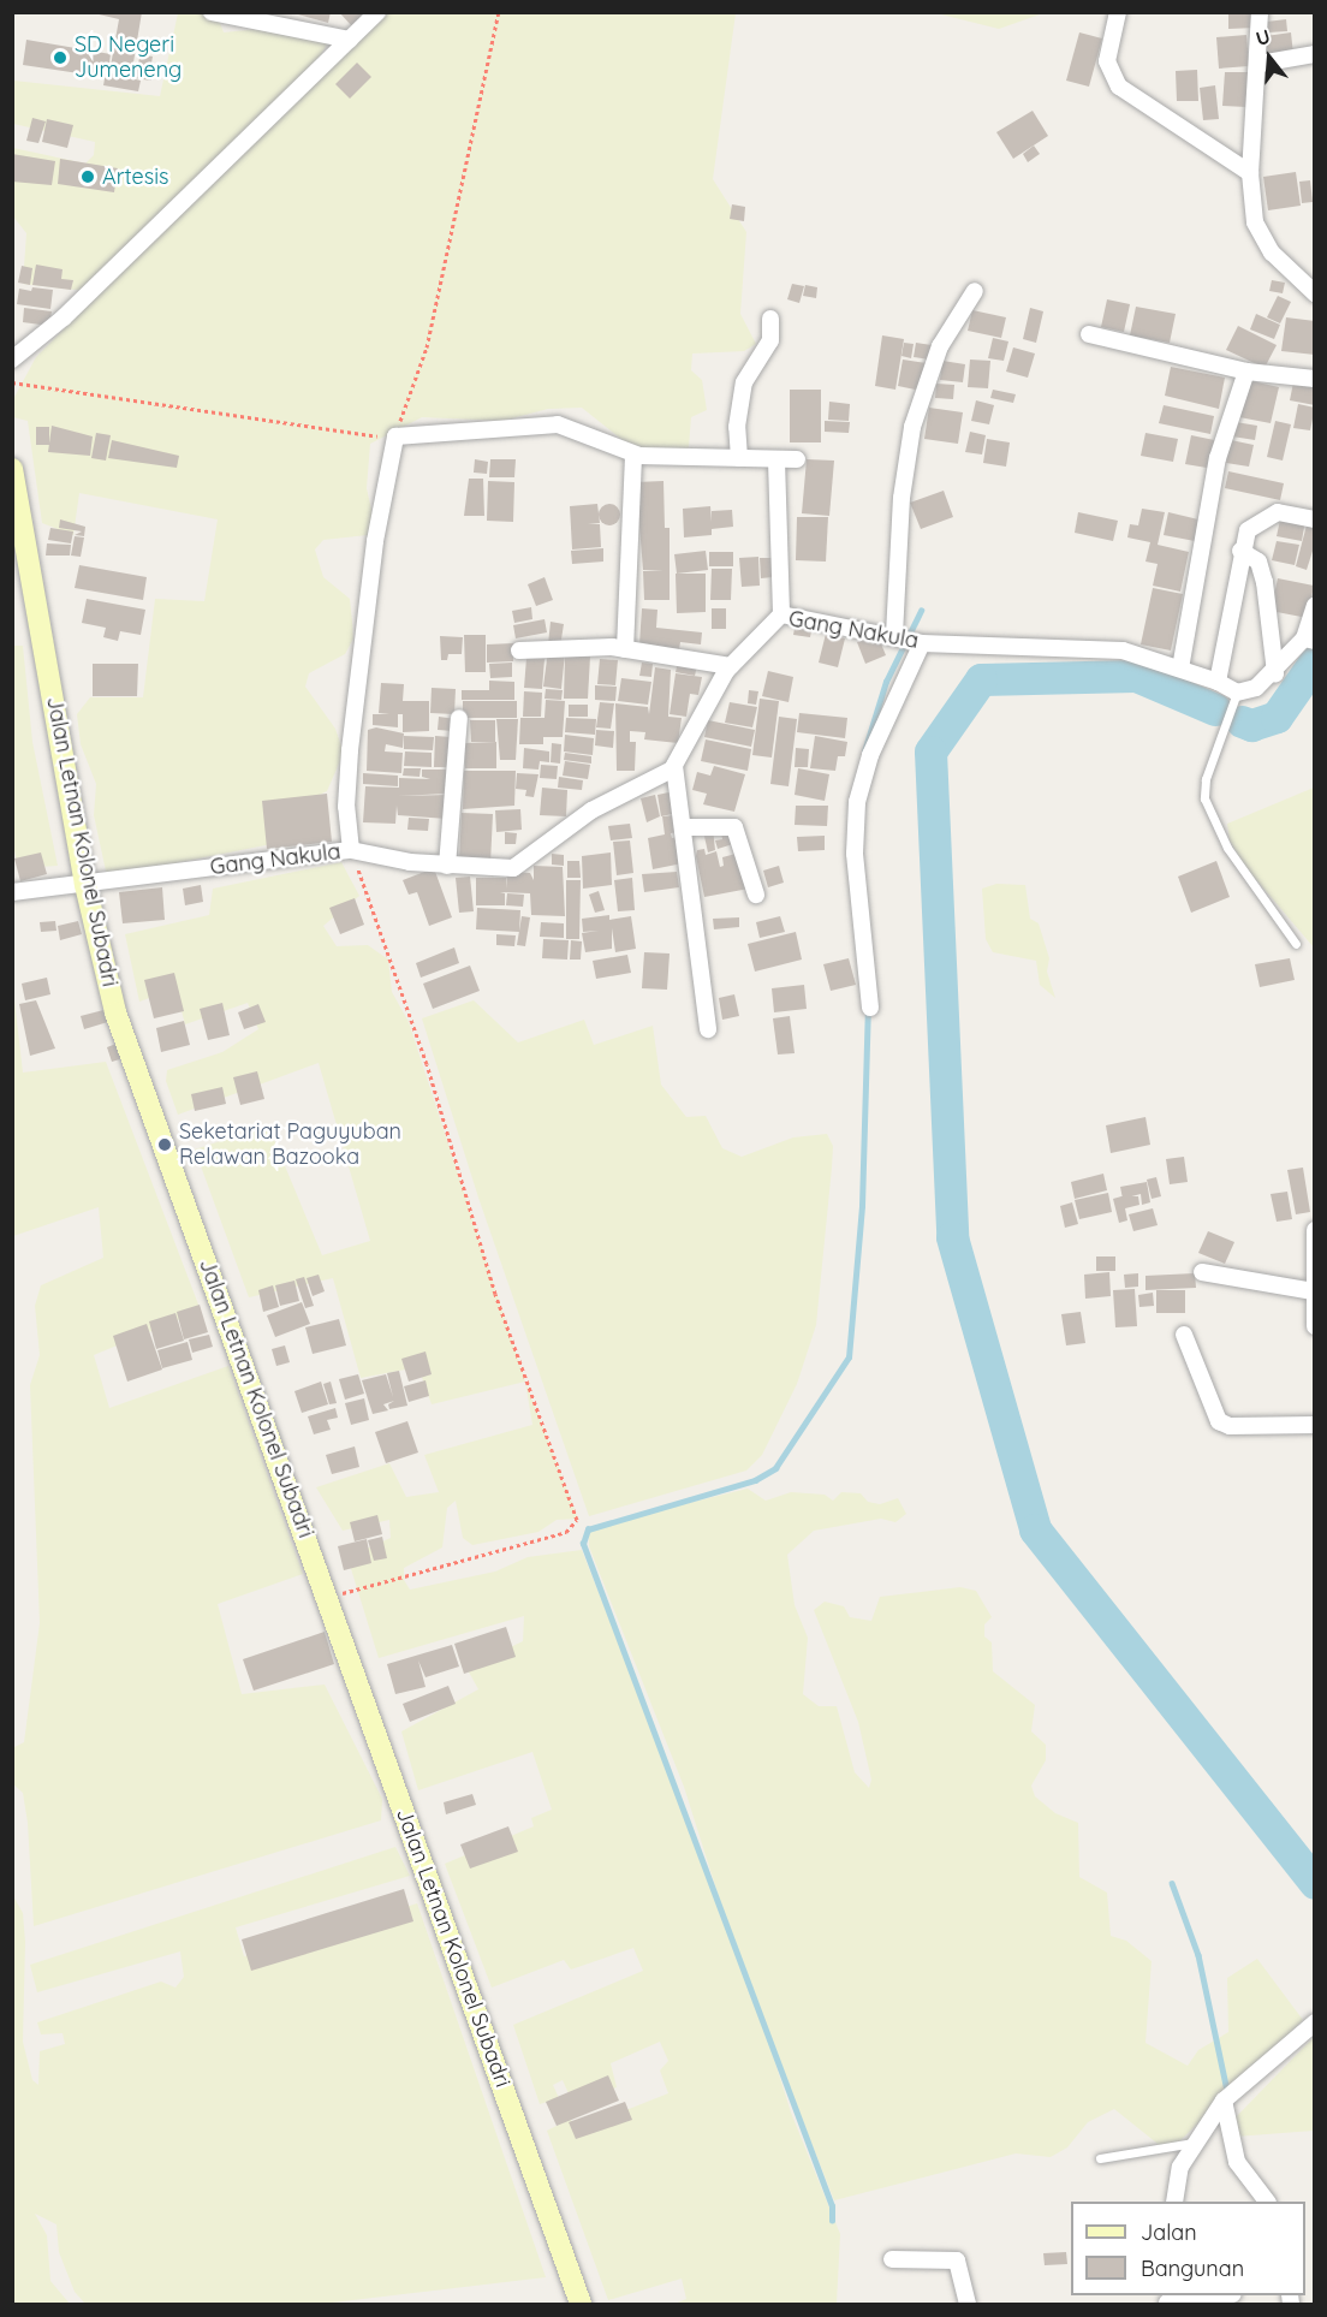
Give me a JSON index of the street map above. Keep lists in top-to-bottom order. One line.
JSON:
{"streets":{"main road":["Jalan Letnan Kolonel Subadri"],"street":["Gang Nakula"]},"crossings":[["Gang Nakula","Jalan Letnan Kolonel Subadri"]],"places":["SD Negeri Jumeneng","Artesis","Seketariat Paguyuban Relawan Bazooka"],"legend":["Jalan","Bangunan"],"north":"top"}
